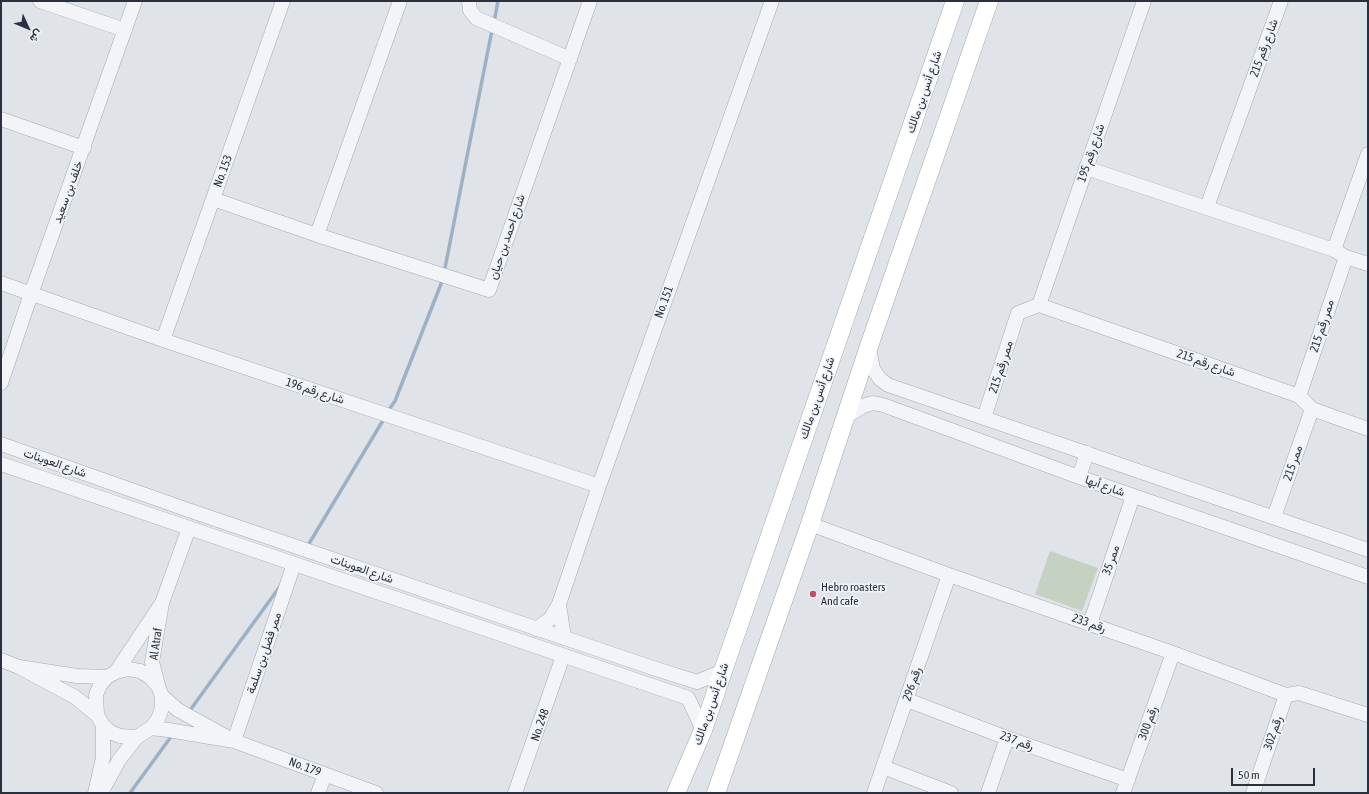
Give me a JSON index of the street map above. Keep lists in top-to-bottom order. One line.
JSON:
{"streets":{"main road":["شارع أنس بن مالك"],"street":["شارع رقم 215","شارع رقم 195","No. 153","خلف بن سعيد","شارع احمد بن حيان","No. 151","ممر رقم 215","شارع رقم 196","شارع العوينات","ممر 215","شارع أبها","ممر 35","رقم 233","Al Atraf","ممر فضل بن سلمة","رقم 296","رقم 300","No. 248","رقم 302","رقم 237","No. 179"]},"crossings":[["شارع رقم 215","شارع رقم 195"],["شارع رقم 215","ممر رقم 215"],["شارع رقم 215","ممر 215"],["شارع أنس بن مالك","شارع العوينات"],["شارع رقم 195","ممر رقم 215"],["No. 153","شارع احمد بن حيان"],["No. 153","شارع رقم 196"],["خلف بن سعيد","شارع رقم 196"],["No. 151","شارع رقم 196"],["No. 151","شارع العوينات"],["ممر رقم 215","شارع أبها"],["شارع العوينات","Al Atraf"],["شارع العوينات","ممر فضل بن سلمة"],["شارع العوينات","No. 248"],["ممر 215","شارع أبها"],["شارع أبها","ممر 35"],["ممر 35","رقم 233"],["رقم 233","رقم 296"],["رقم 233","رقم 300"],["رقم 233","رقم 302"],["Al Atraf","No. 179"],["ممر فضل بن سلمة","No. 179"],["رقم 296","رقم 237"],["رقم 300","رقم 237"]],"places":["Hebro roasters And cafe"],"scale_bar":"50 m","north":"bottom right"}
